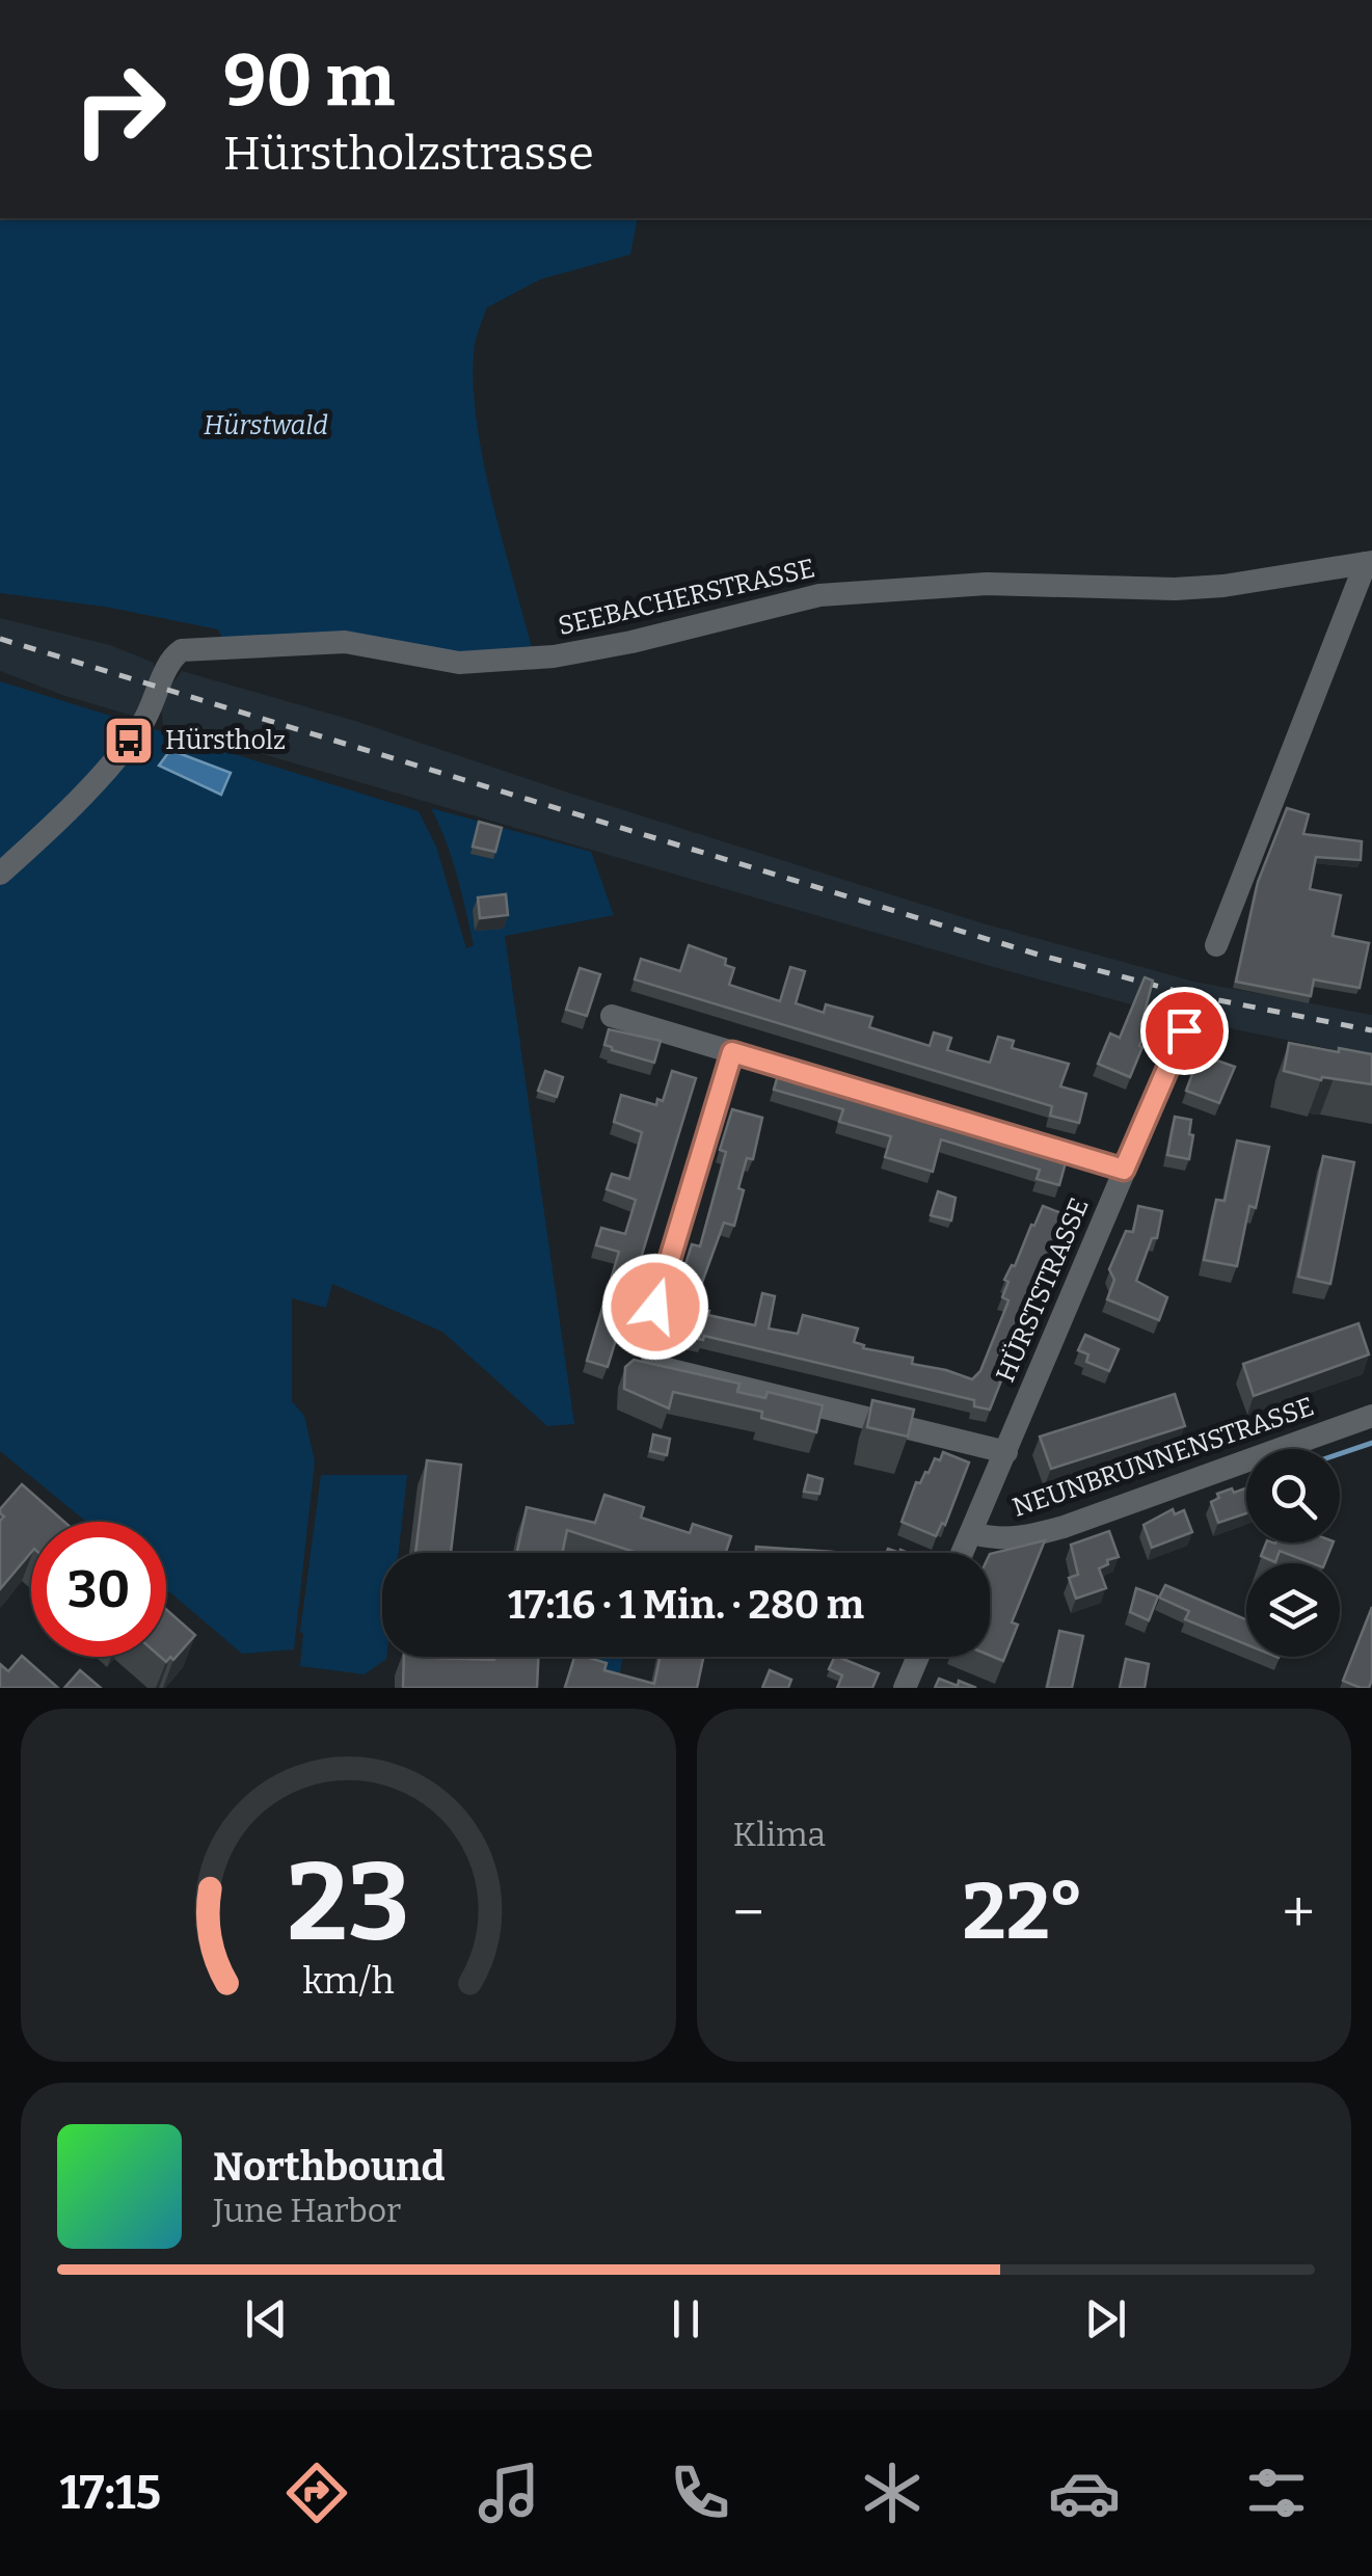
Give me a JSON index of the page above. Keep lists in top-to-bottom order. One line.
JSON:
{"streets":{"street":["SEEBACHERSTRASSE","HÜRSTSTRASSE","NEUNBRUNNENSTRASSE"]},"crossings":[["HÜRSTSTRASSE","NEUNBRUNNENSTRASSE"]],"parks":["Hürstwald"],"places":{"bus stop":["Hürstholz"]},"page":{"turn":["90 m","Hürstholzstrasse"],"limit":"30","trip":"17:16 · 1 Min. · 280 m","tile":"Klima","heat":["−","22°","+"],"song":["Northbound","June Harbor"],"tabs":"17:15","gauge":["23","km/h"]}}
